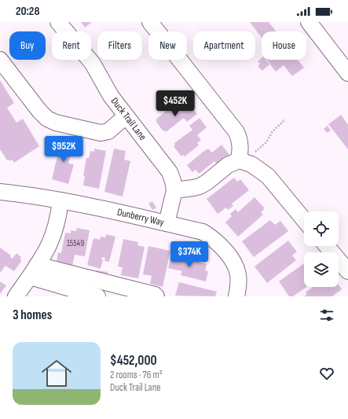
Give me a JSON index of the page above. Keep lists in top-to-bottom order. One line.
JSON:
{"streets":{"street":["Duck Trail Lane","Dunberry Way"]},"crossings":[["Duck Trail Lane","Dunberry Way"]],"house_numbers":["15549"],"page":{"status":"20:28","chip":["Buy","Rent","Filters","New","Apartment","House"],"price":["$452K","$952K","$374K"],"heading":"3 homes","list":[{"name":"$452,000","note":"2 rooms · 76 m² · Duck Trail Lane"}]}}
